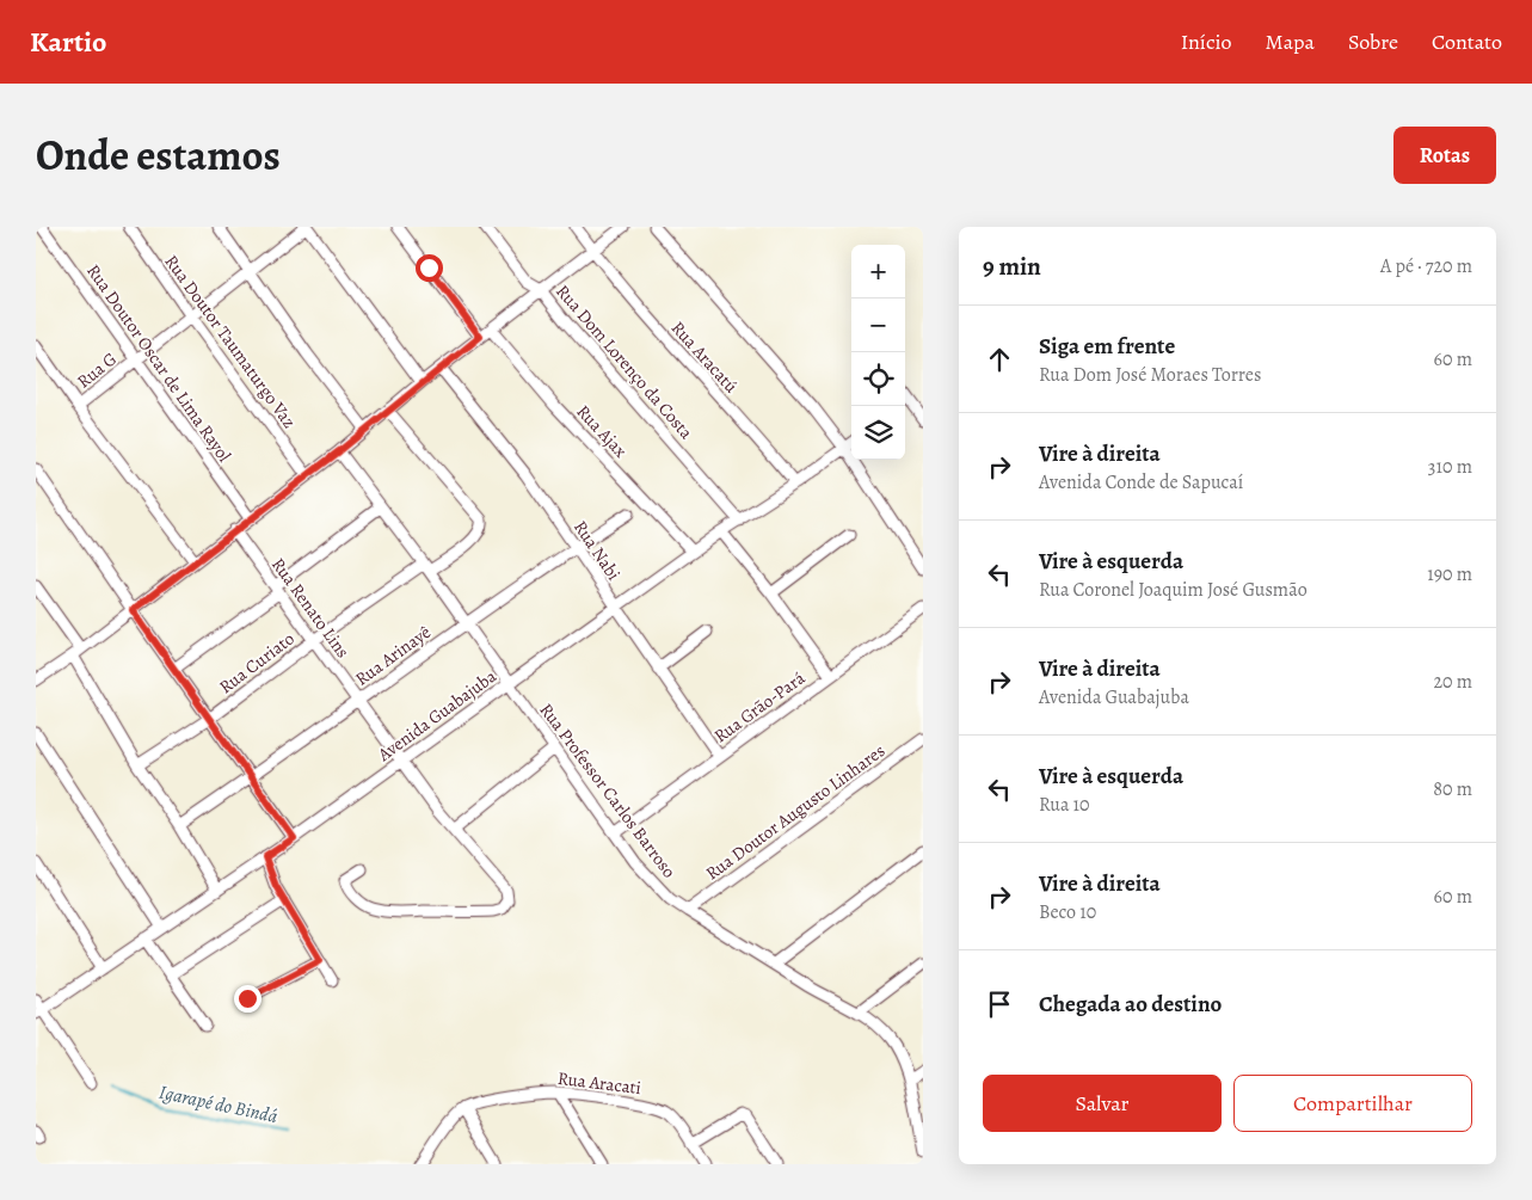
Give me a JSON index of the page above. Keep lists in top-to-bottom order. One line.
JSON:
{"streets":{"street":["Rua Doutor Taumaturgo Vaz","Rua Aracatú","Rua Dom Lorenço da Costa","Rua Doutor Oscar de Lima Rayol","Rua G","Rua Ajax","Rua Nabi","Rua Renato Lins","Rua Arinayê","Rua Curiato","Rua Grão-Pará","Avenida Guabajuba","Rua Professor Carlos Barroso","Rua Doutor Augusto Linhares","Rua Aracati"]},"crossings":[["Rua Doutor Taumaturgo Vaz","Rua G"],["Rua Aracatú","Avenida Guabajuba"],["Rua Dom Lorenço da Costa","Avenida Guabajuba"],["Rua Doutor Oscar de Lima Rayol","Rua G"],["Rua Ajax","Avenida Guabajuba"],["Rua Nabi","Rua Arinayê"],["Rua Nabi","Rua Grão-Pará"],["Rua Nabi","Avenida Guabajuba"],["Rua Renato Lins","Rua Arinayê"],["Rua Renato Lins","Rua Curiato"],["Rua Renato Lins","Avenida Guabajuba"],["Rua Arinayê","Rua Professor Carlos Barroso"],["Rua Curiato","Rua Professor Carlos Barroso"],["Rua Grão-Pará","Rua Professor Carlos Barroso"],["Avenida Guabajuba","Rua Professor Carlos Barroso"],["Rua Professor Carlos Barroso","Rua Doutor Augusto Linhares"]],"water":["Igarapé do Bindá"],"page":{"header":"Kartio","nav":["Início","Mapa","Sobre","Contato"],"title":"Onde estamos","buttons":["Rotas",["Salvar","Compartilhar"]],"heading":["9 min","A pé · 720 m"],"map_buttons":["+","−"],"list":[["Siga em frente","Rua Dom José Moraes Torres","60 m"],["Vire à direita","Avenida Conde de Sapucaí","310 m"],["Vire à esquerda","Rua Coronel Joaquim José Gusmão","190 m"],["Vire à direita","Avenida Guabajuba","20 m"],["Vire à esquerda","Rua 10","80 m"],["Vire à direita","Beco 10","60 m"],"Chegada ao destino"]}}
